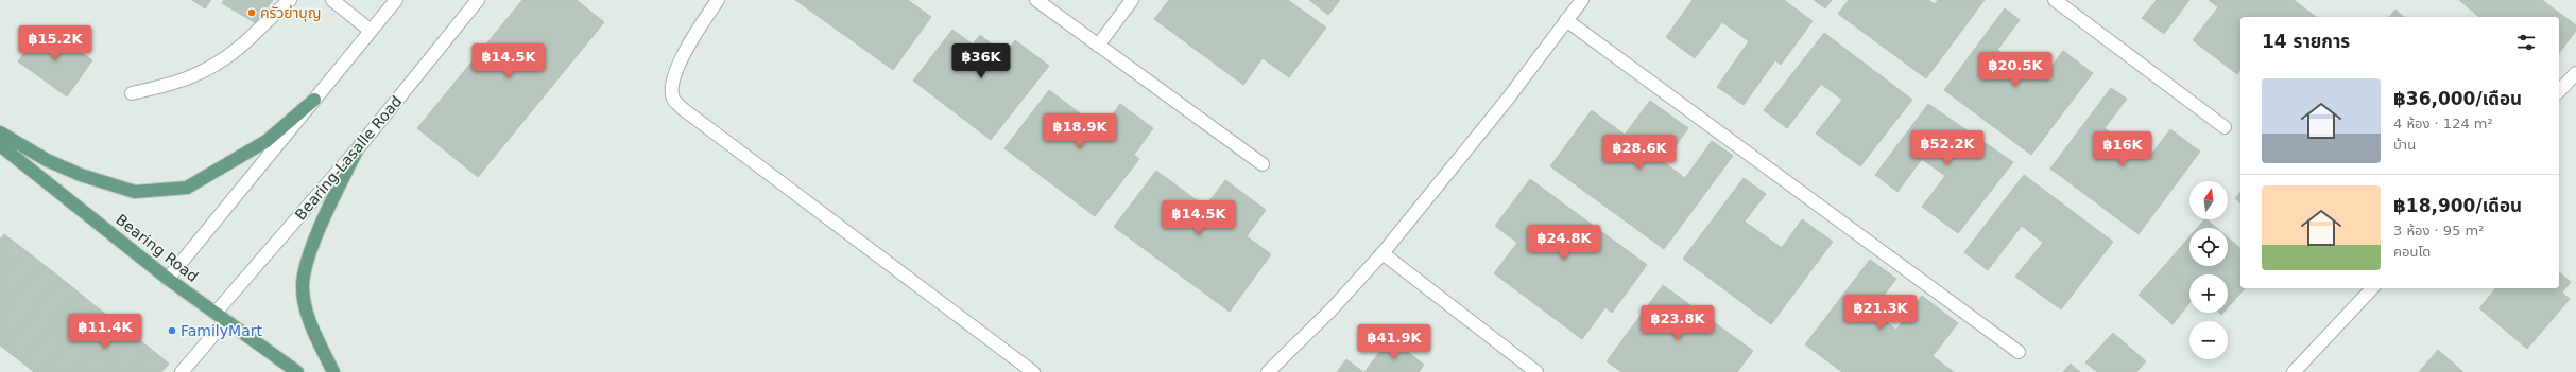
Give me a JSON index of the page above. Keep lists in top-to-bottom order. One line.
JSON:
{"streets":{"main road":["Bearing Road"],"street":["Bearing-Lasalle Road"]},"crossings":[["Bearing-Lasalle Road","Bearing Road"]],"places":["ครัวย่าบุญ","FamilyMart"],"north":"top","page":{"heading":"14 รายการ","price":["฿15.2K","฿14.5K","฿36K","฿20.5K","฿18.9K","฿52.2K","฿16K","฿28.6K","฿14.5K","฿24.8K","฿21.3K","฿23.8K","฿11.4K","฿41.9K"],"list":[{"name":"฿36,000/เดือน","note":"4 ห้อง · 124 m² · บ้าน"},{"name":"฿18,900/เดือน","note":"3 ห้อง · 95 m² · คอนโด"}],"map_buttons":["+","−"]}}
